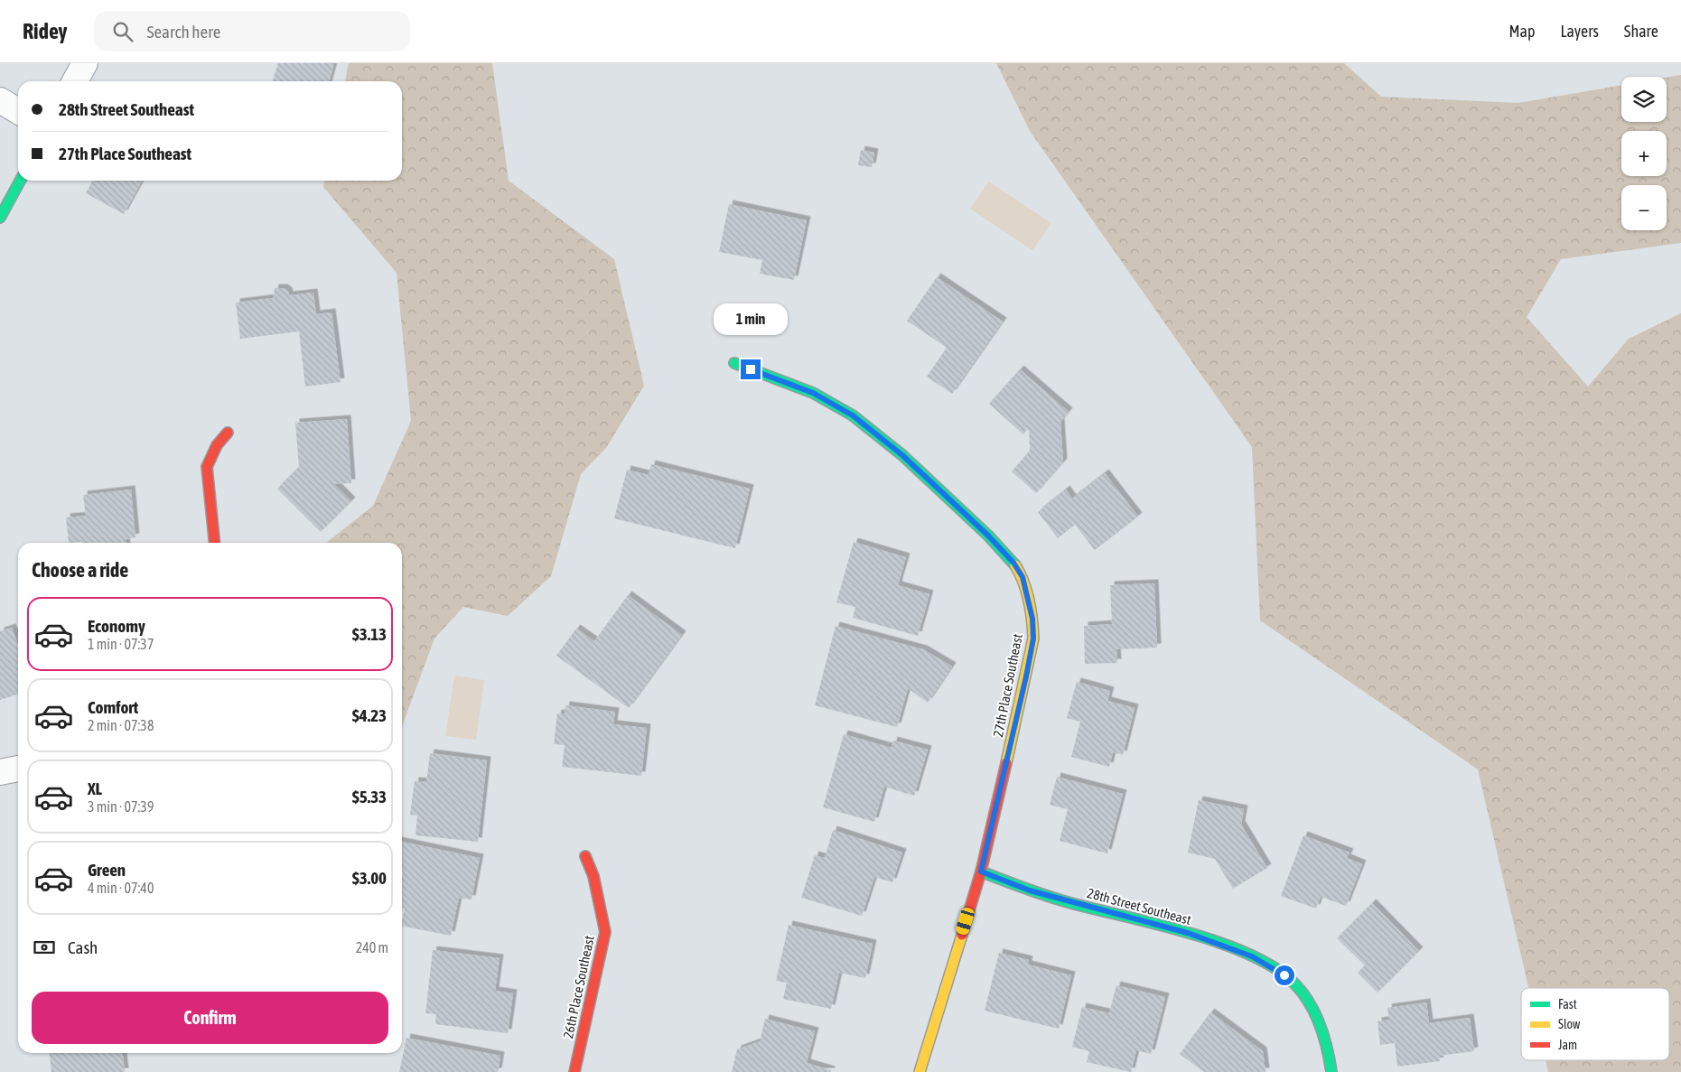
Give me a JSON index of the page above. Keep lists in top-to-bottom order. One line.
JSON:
{"streets":{"street":["27th Place Southeast","28th Street Southeast","26th Place Southeast"]},"crossings":[["27th Place Southeast","28th Street Southeast"]],"legend":["Fast","Slow","Jam"],"page":{"header":"Ridey","search":"Search here","nav":["Map","Layers","Share"],"map_buttons":["+","−"],"banner":["28th Street Southeast","27th Place Southeast"],"bubble":"1 min","heading":"Choose a ride","list":[{"name":"Economy","note":"1 min · 07:37","value":"$3.13"},{"name":"Comfort","note":"2 min · 07:38","value":"$4.23"},{"name":"XL","note":"3 min · 07:39","value":"$5.33"},{"name":"Green","note":"4 min · 07:40","value":"$3.00"}],"pay":["Cash","240 m"],"buttons":"Confirm"}}
